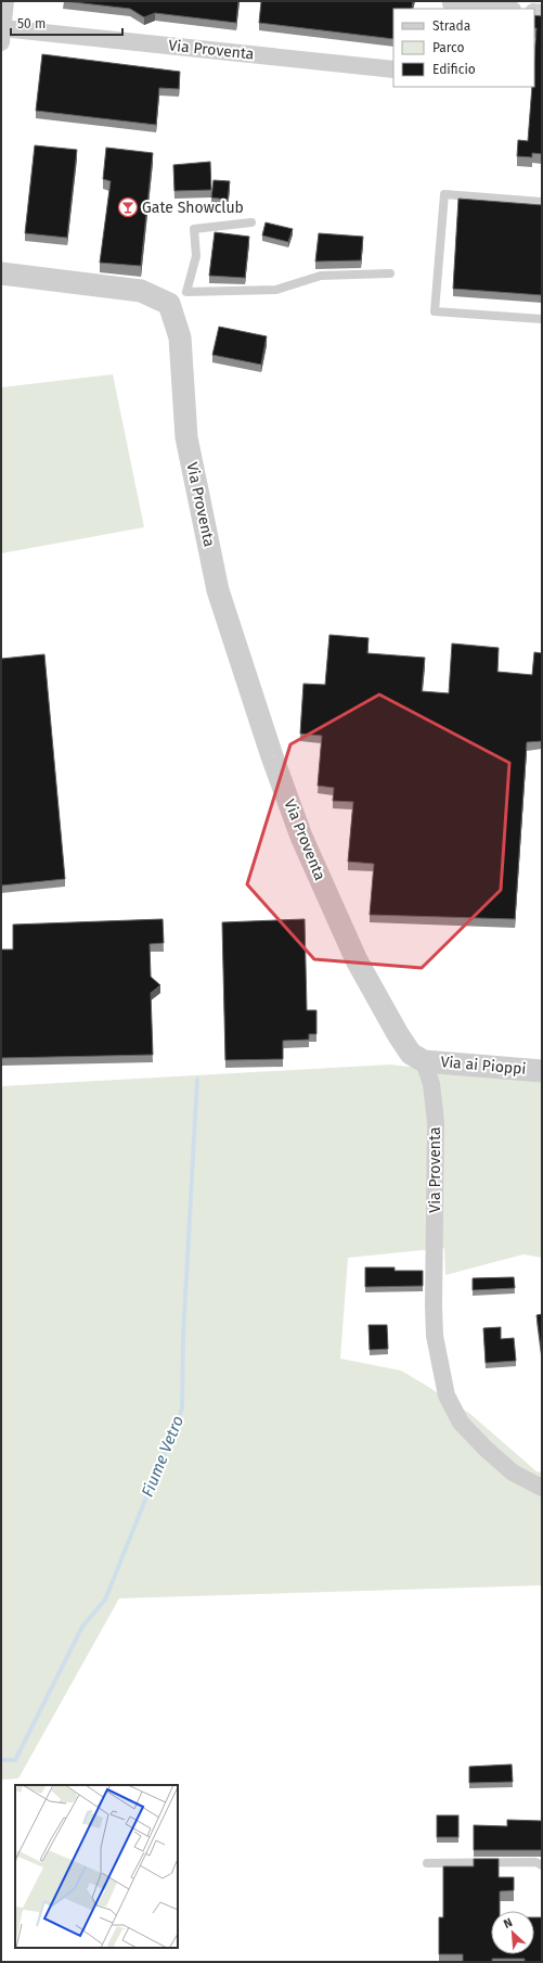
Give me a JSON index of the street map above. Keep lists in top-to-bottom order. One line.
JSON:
{"streets":{"street":["Via Proventa","Via ai Pioppi"]},"crossings":[["Via Proventa","Via ai Pioppi"]],"water":["Fiume Vetro"],"places":{"bar":["Gate Showclub"]},"legend":["Strada","Parco","Edificio"],"scale_bar":"50 m","north":"top left"}
